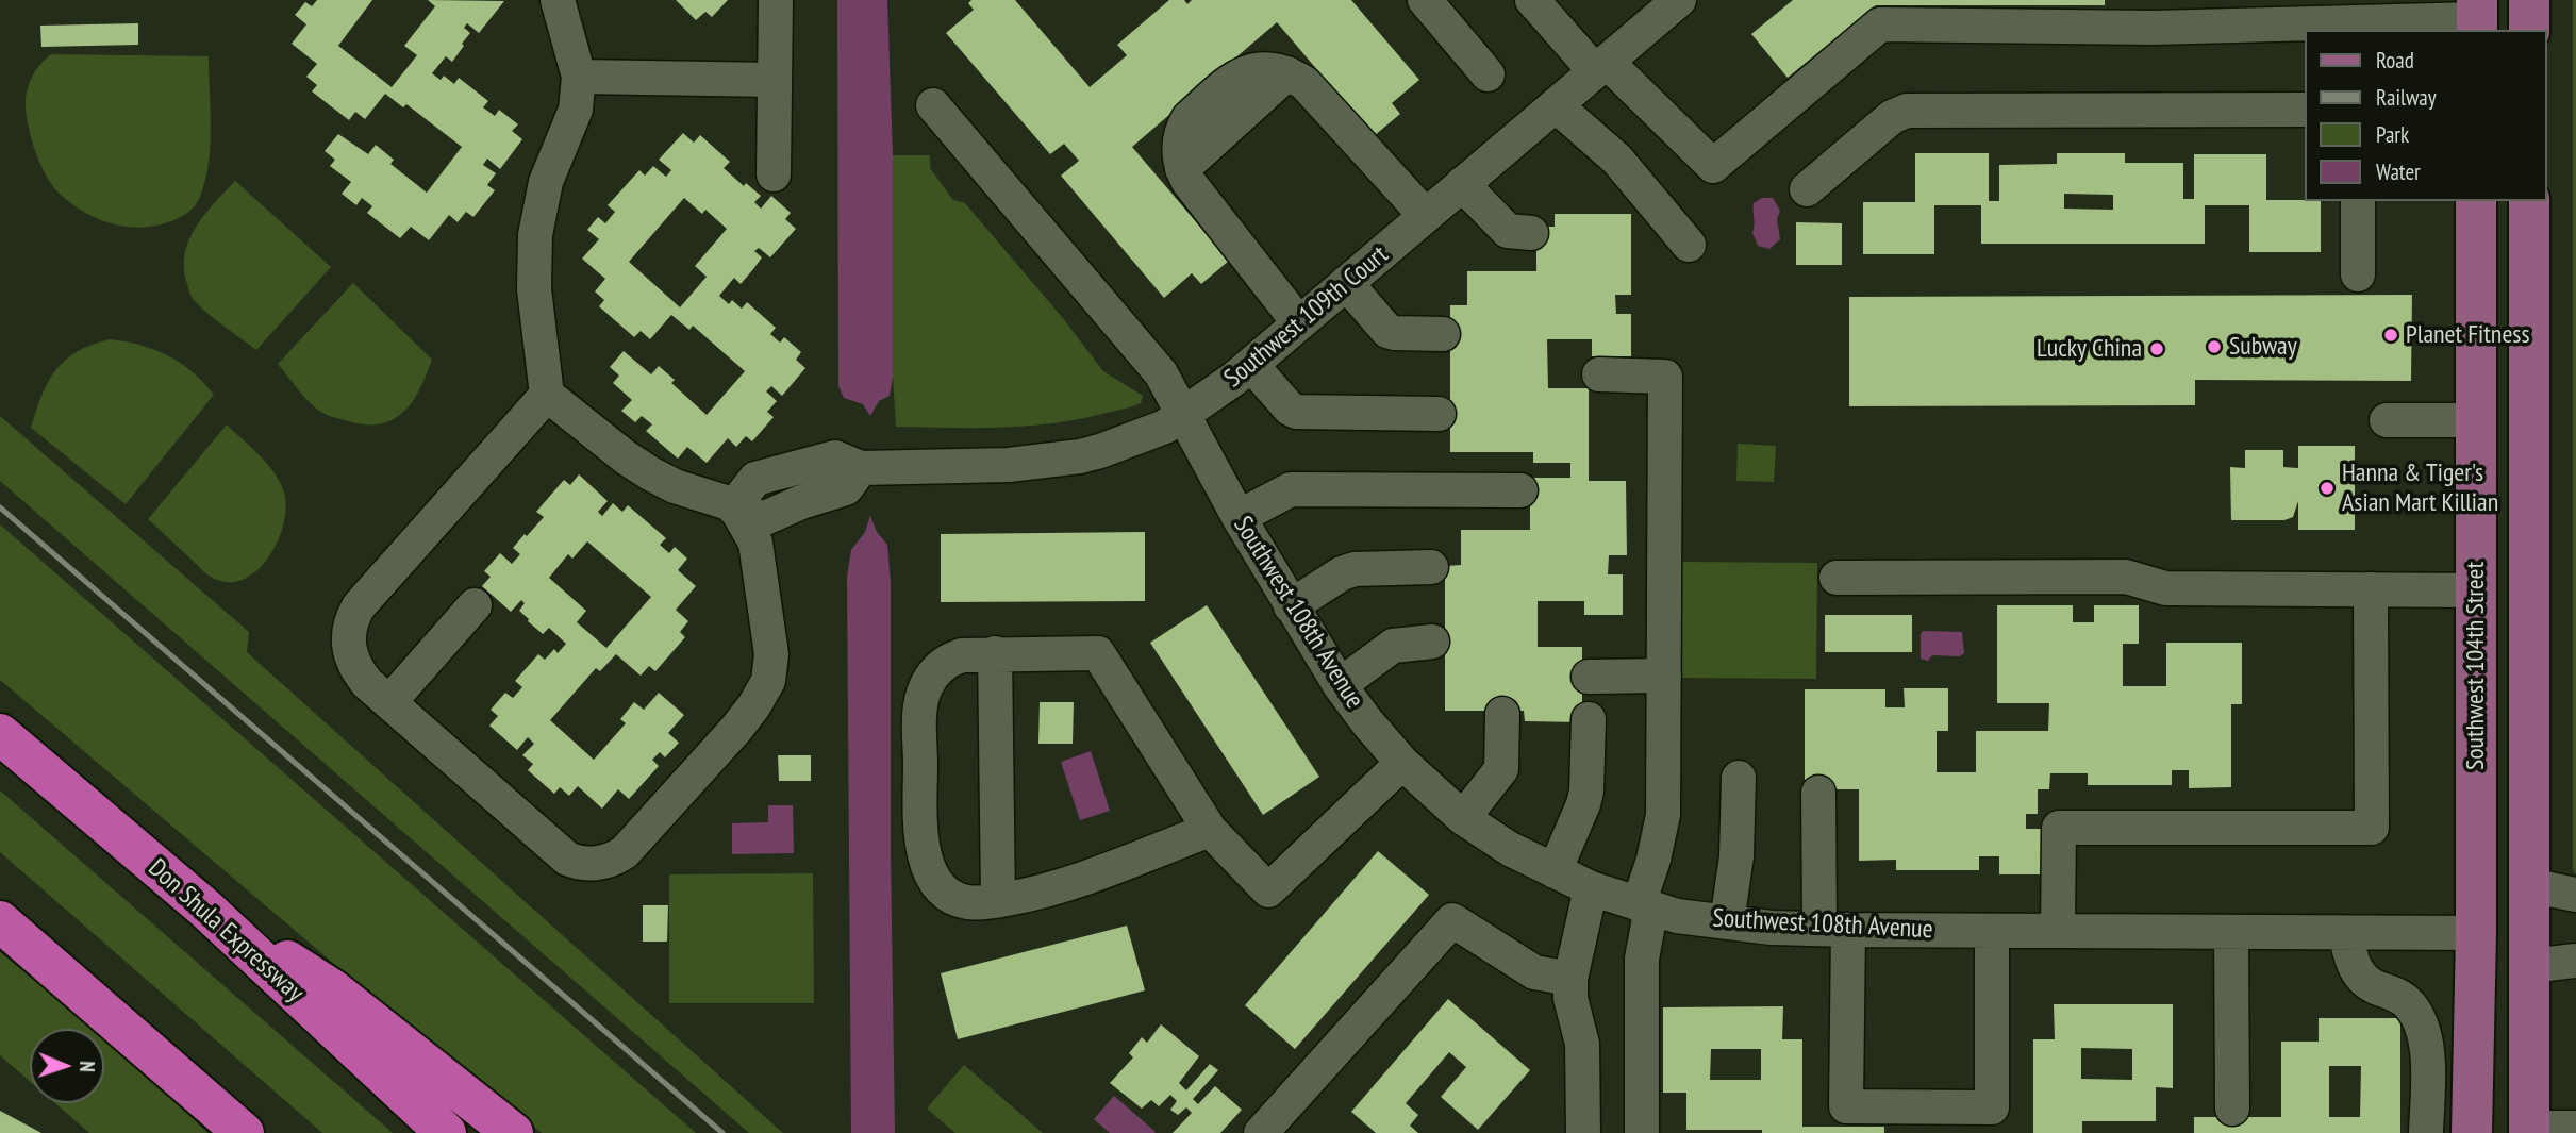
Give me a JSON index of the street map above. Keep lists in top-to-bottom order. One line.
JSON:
{"streets":{"highway":["Don Shula Expressway"],"main road":["Southwest 104th Street"],"street":["Southwest 109th Court","Southwest 108th Avenue"]},"crossings":[["Southwest 109th Court","Southwest 108th Avenue"],["Southwest 108th Avenue","Southwest 104th Street"]],"places":["Planet Fitness","Subway","Lucky China","Hanna & Tiger's Asian Mart Killian"],"legend":["Road","Railway","Park","Water"],"north":"right"}
